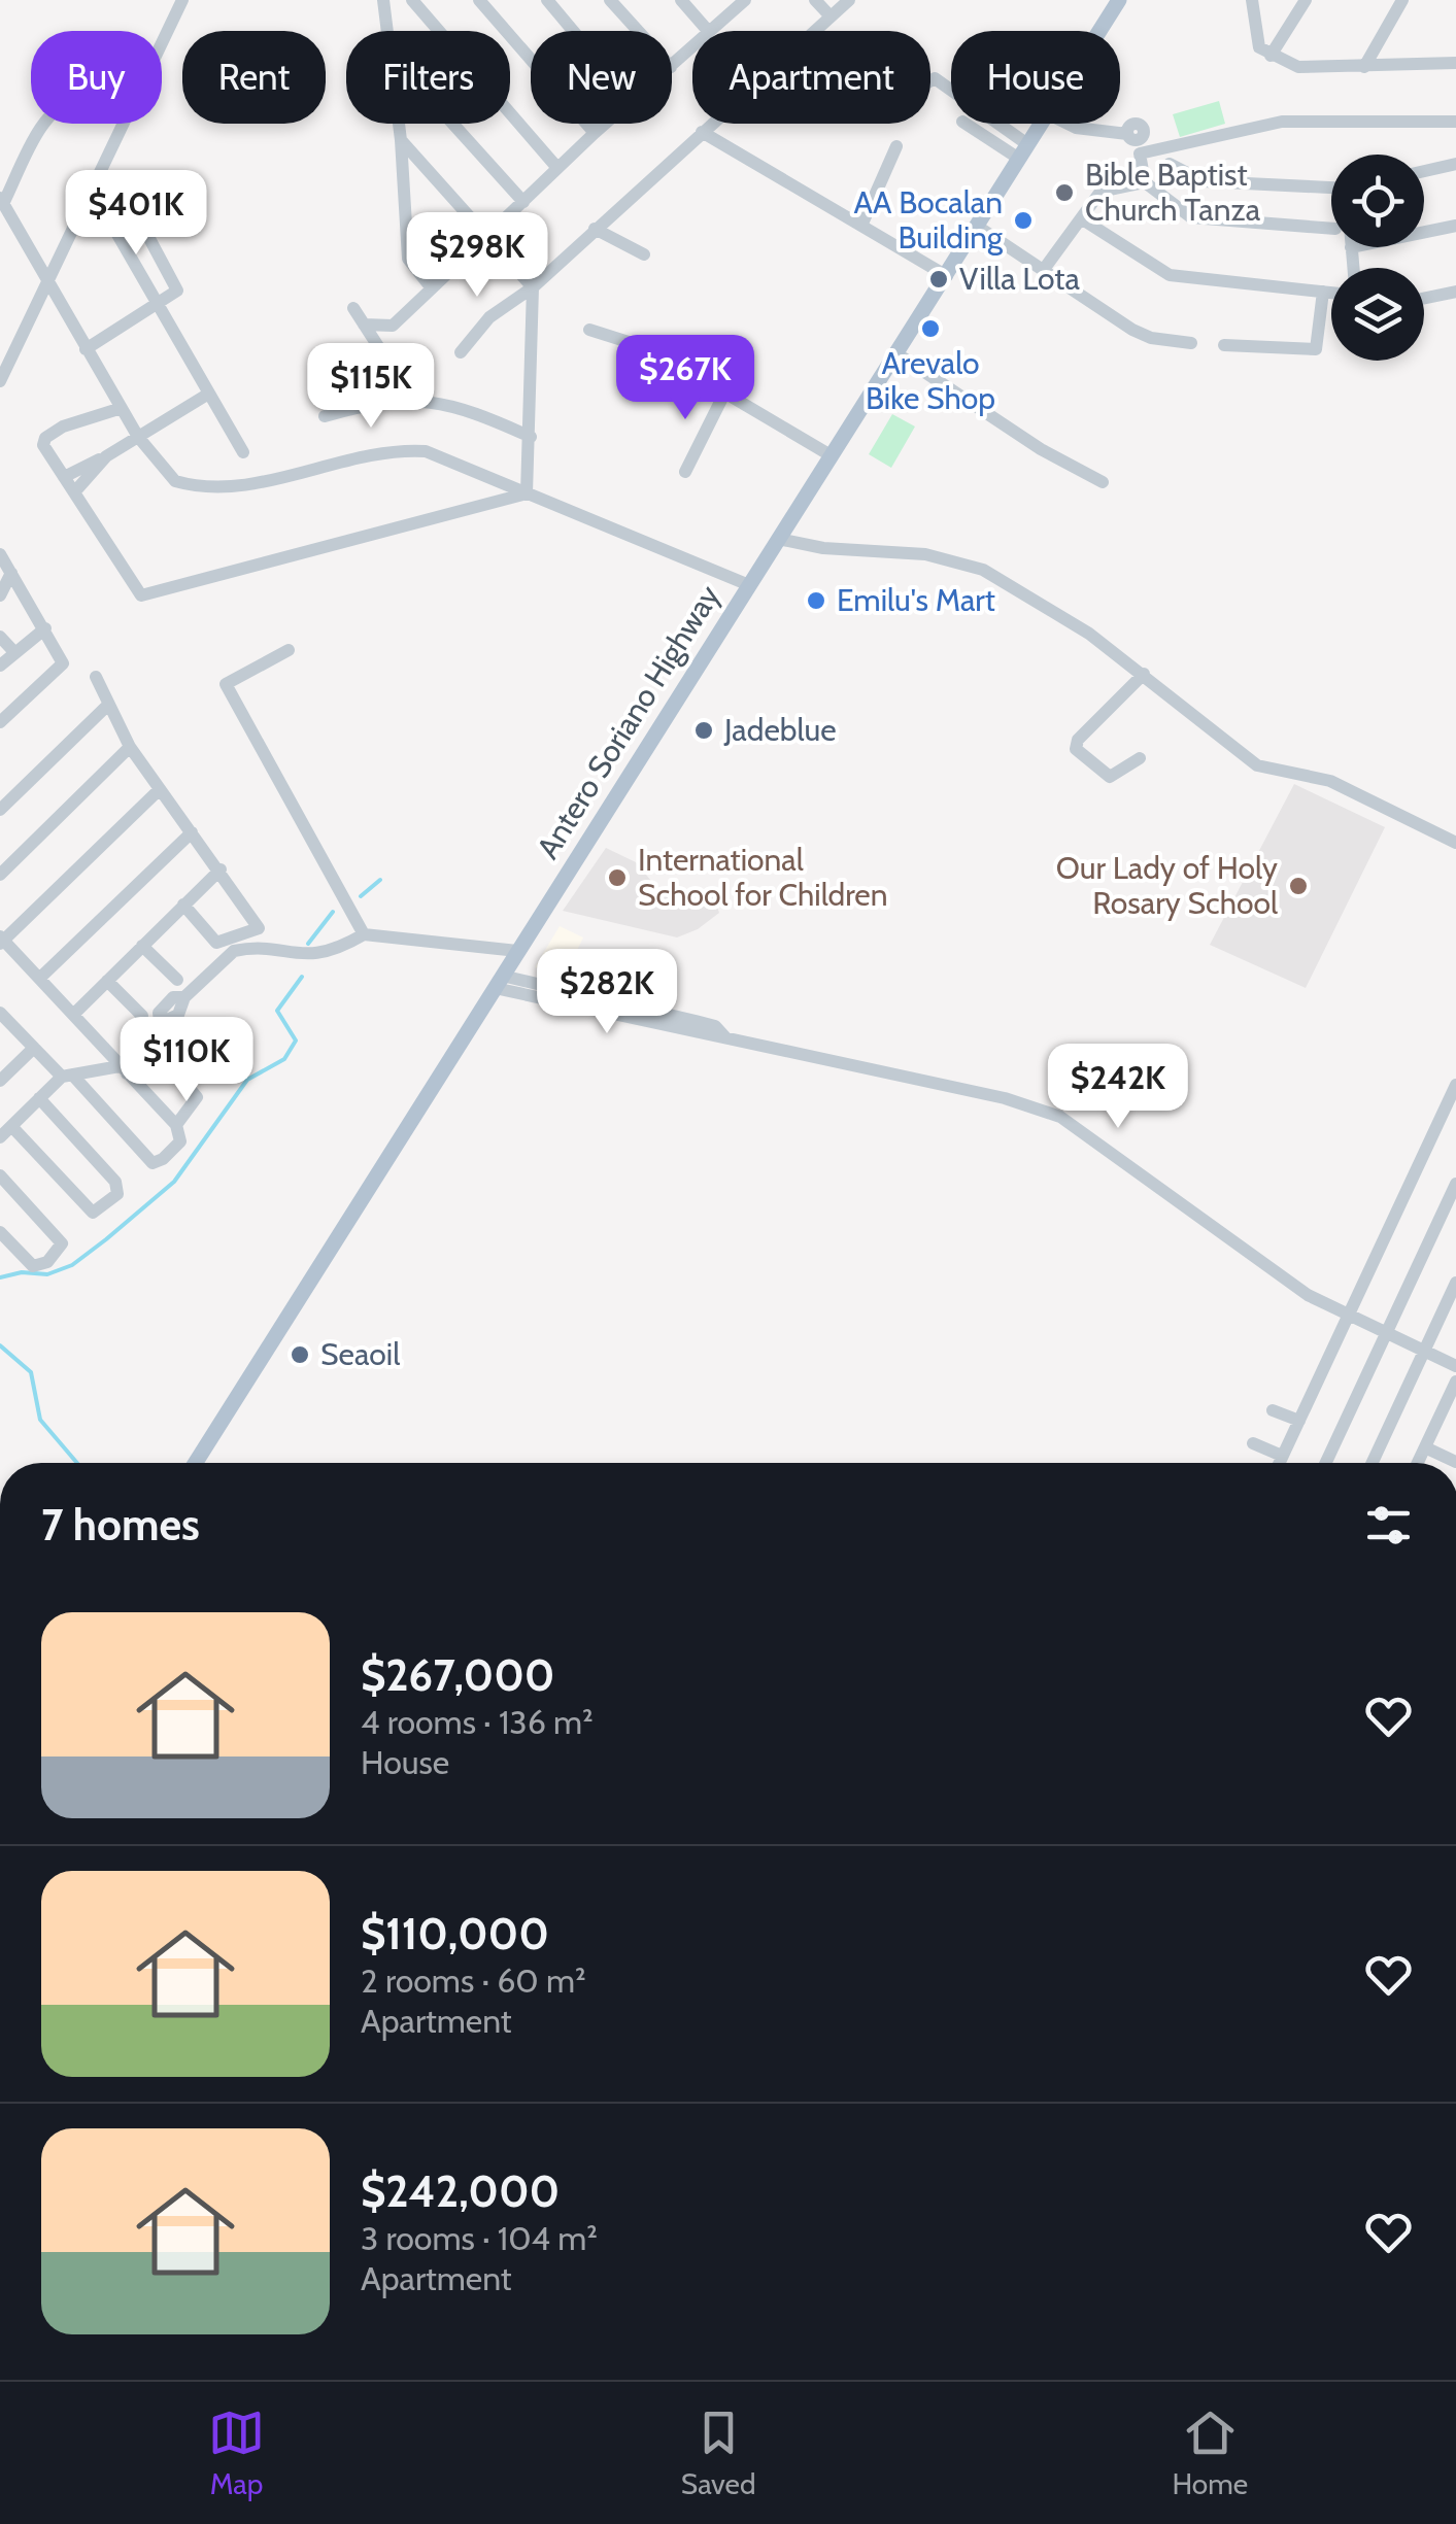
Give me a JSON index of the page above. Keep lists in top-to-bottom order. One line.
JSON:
{"streets":{"main road":["Antero Soriano Highway"]},"places":["Bible Baptist Church Tanza","AA Bocalan Building","Villa Lota","Arevalo Bike Shop","Emilu's Mart","Jadeblue","International School for Children","Our Lady of Holy Rosary School","Seaoil"],"page":{"chip":["Buy","Rent","Filters","New","Apartment","House"],"price":["$401K","$298K","$267K","$115K","$282K","$110K","$242K"],"heading":"7 homes","list":[{"name":"$267,000","note":"4 rooms · 136 m² · House"},{"name":"$110,000","note":"2 rooms · 60 m² · Apartment"},{"name":"$242,000","note":"3 rooms · 104 m² · Apartment"}],"tabs":["Map","Saved","Home"]}}
